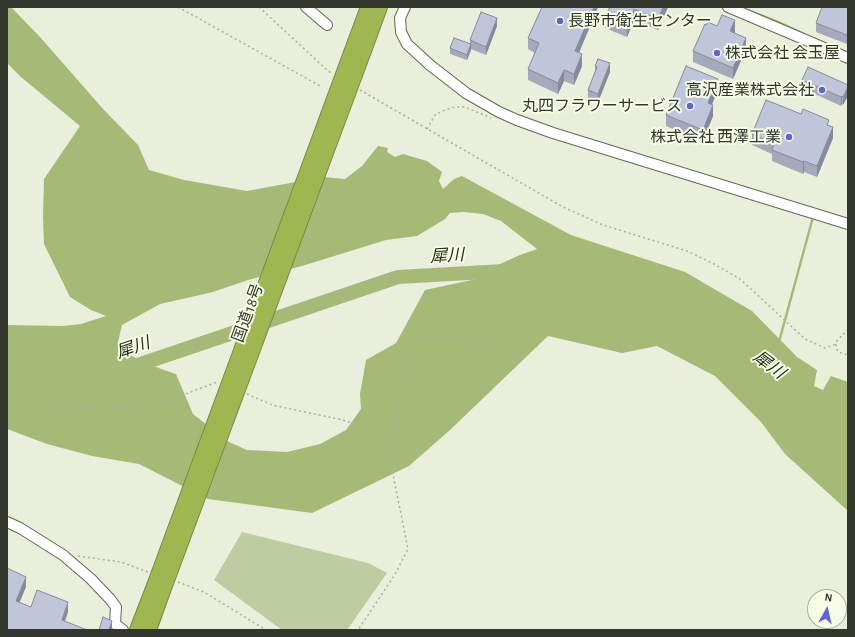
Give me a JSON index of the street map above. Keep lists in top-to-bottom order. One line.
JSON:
{"streets":{"highway":["国道18号"]},"water":["犀川"],"places":["長野市衛生センター","株式会社 会玉屋","高沢産業株式会社","丸四フラワーサービス","株式会社 西澤工業"],"north":"top"}
